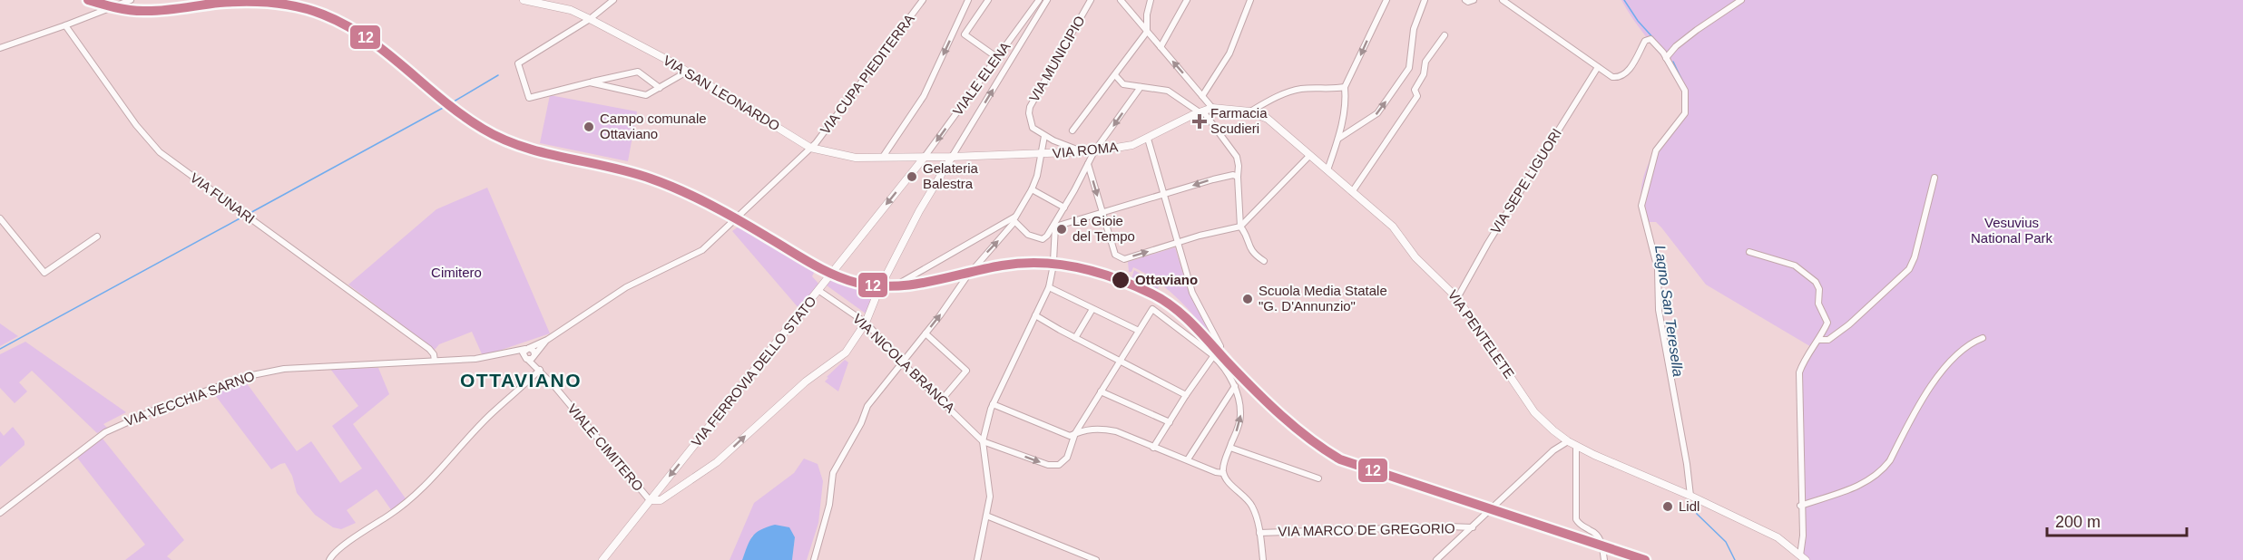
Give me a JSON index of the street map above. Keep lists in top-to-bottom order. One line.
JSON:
{"streets":{"main road":["VIA SAN LEONARDO","VIA ROMA","VIA PENTELETE","VIA FERROVIA DELLO STATO"],"street":["VIA MUNICIPIO","VIA CUPA PIEDITERRA","VIALE ELENA","VIA SEPE LIGUORI","VIA FUNARI","VIA NICOLA BRANCA","VIA VECCHIA SARNO","VIALE CIMITERO","VIA MARCO DE GREGORIO"]},"crossings":[["VIA CUPA PIEDITERRA","VIA SAN LEONARDO"],["VIA CUPA PIEDITERRA","VIA VECCHIA SARNO"],["VIALE ELENA","VIA SAN LEONARDO"],["VIALE ELENA","VIA ROMA"],["VIALE ELENA","VIA FERROVIA DELLO STATO"],["VIA SAN LEONARDO","VIA ROMA"],["VIA SAN LEONARDO","VIA FERROVIA DELLO STATO"],["VIA SAN LEONARDO","VIA VECCHIA SARNO"],["VIA ROMA","VIA PENTELETE"],["VIA ROMA","VIA FERROVIA DELLO STATO"],["VIA SEPE LIGUORI","VIA PENTELETE"],["VIA FUNARI","VIA VECCHIA SARNO"],["VIA NICOLA BRANCA","VIA FERROVIA DELLO STATO"],["VIA FERROVIA DELLO STATO","VIALE CIMITERO"],["VIA VECCHIA SARNO","VIALE CIMITERO"]],"districts":["OTTAVIANO"],"water":["Lagno San Teresella"],"parks":["Vesuvius National Park","Cimitero"],"places":{"health":["Farmacia Scudieri"],"other":["Campo comunale Ottaviano","Gelateria Balestra","Le Gioie del Tempo","Ottaviano","Scuola Media Statale \"G. D'Annunzio\"","Lidl"]},"lines":["transit line 12"],"scale_bar":"200 m"}
